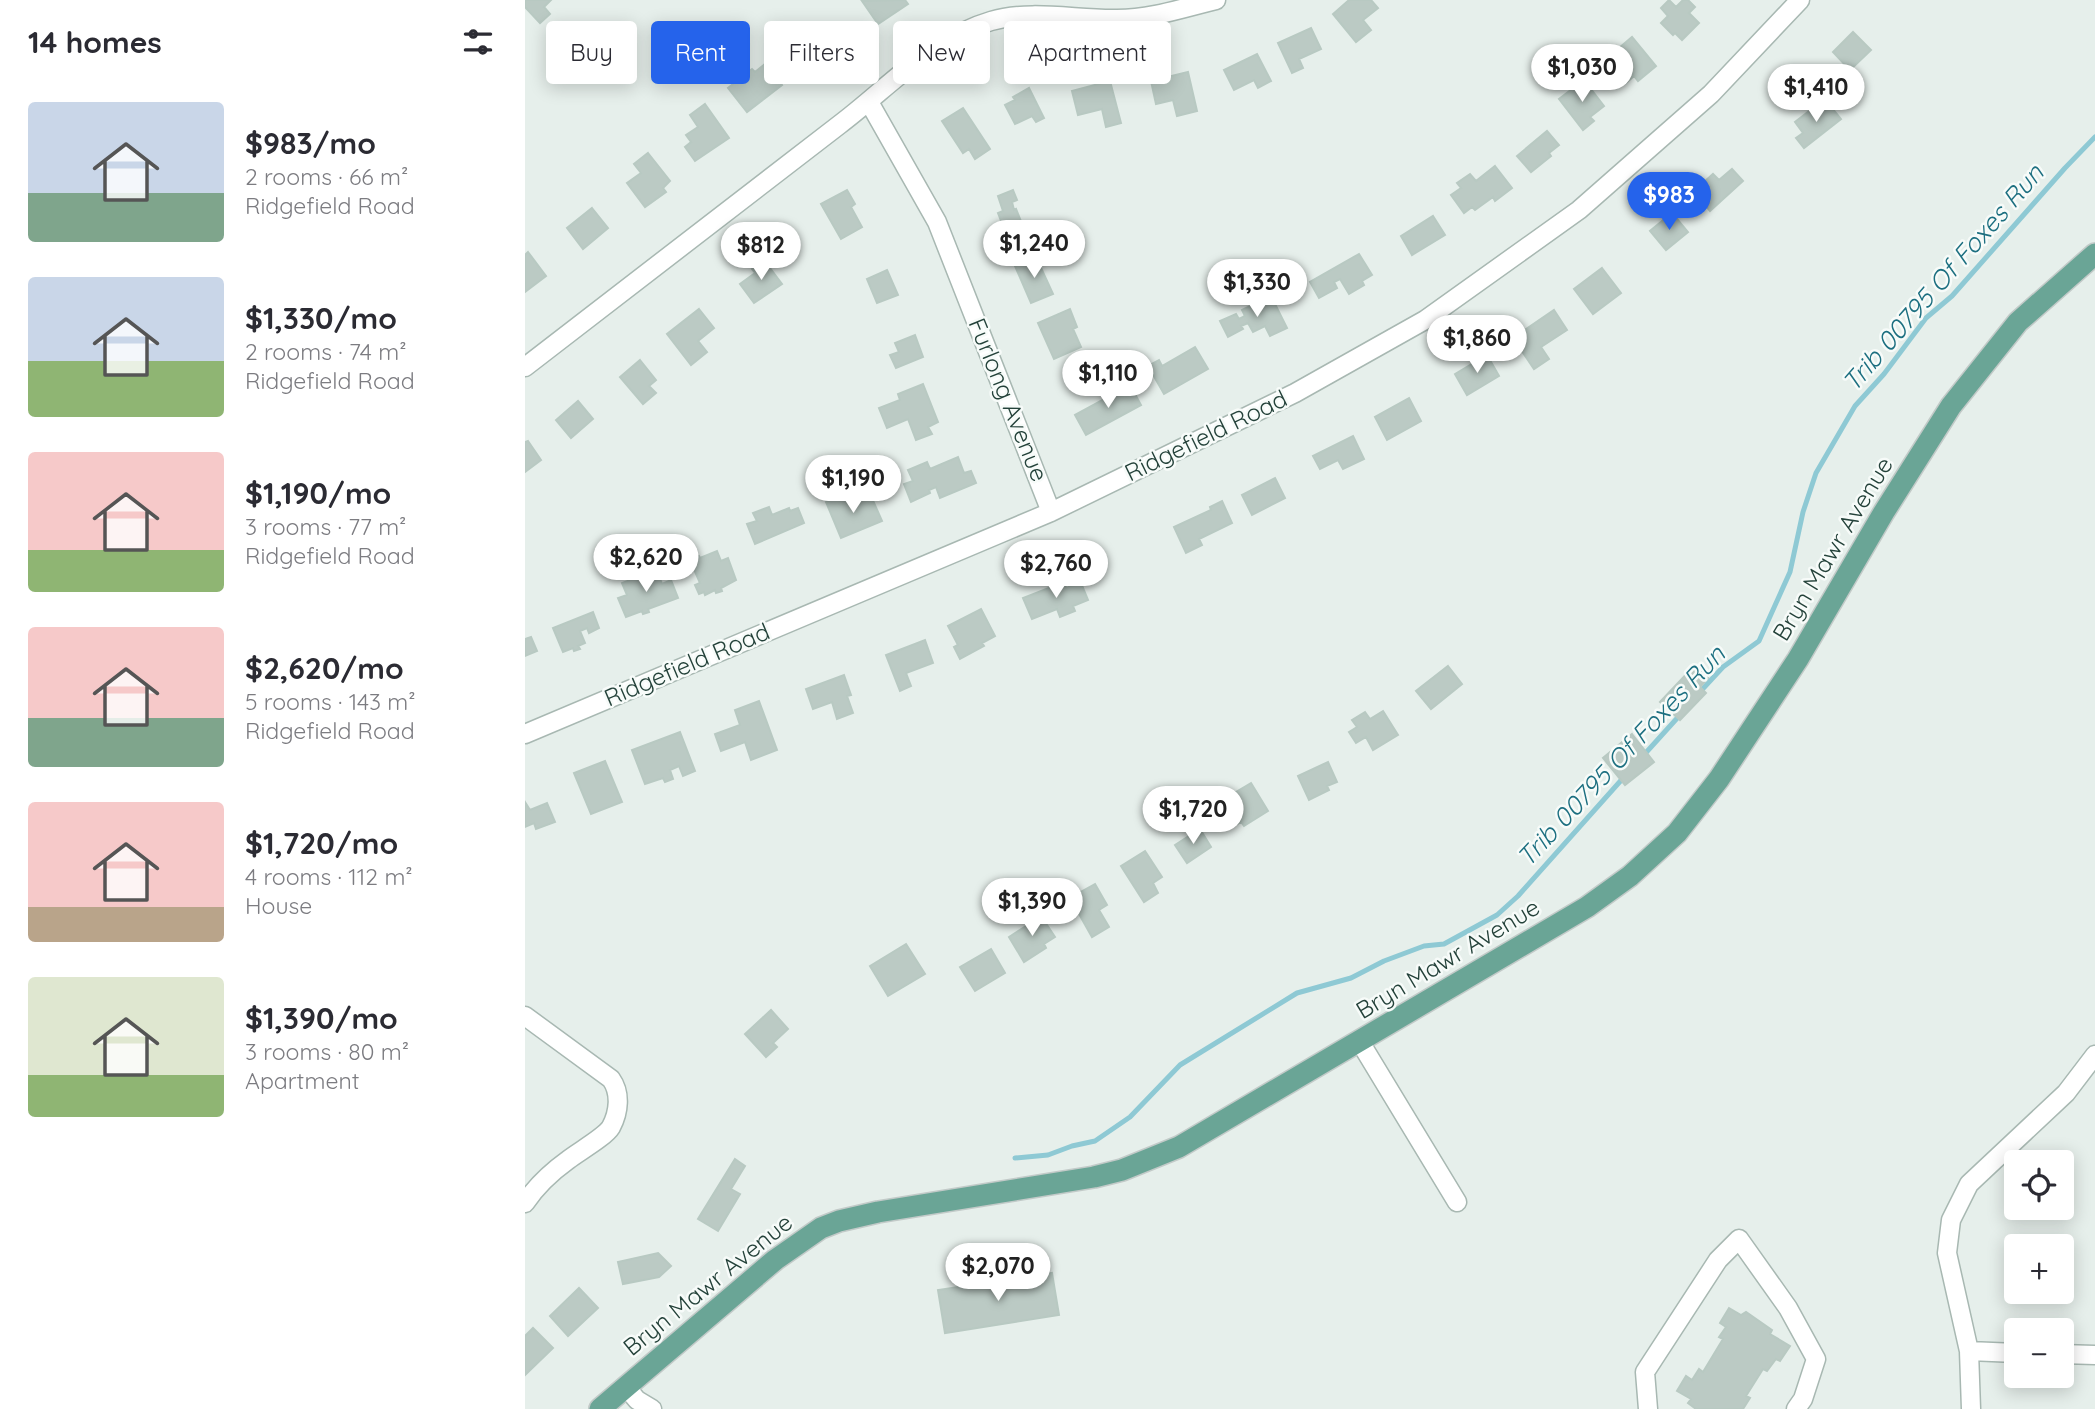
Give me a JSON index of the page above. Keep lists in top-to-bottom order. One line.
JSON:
{"streets":{"main road":["Bryn Mawr Avenue"],"street":["Furlong Avenue","Ridgefield Road"]},"crossings":[["Furlong Avenue","Ridgefield Road"]],"water":["Trib 00795 Of Foxes Run"],"page":{"heading":"14 homes","chip":["Buy","Rent","Filters","New","Apartment"],"price":["$1,030","$1,410","$983","$1,240","$812","$1,330","$1,860","$1,110","$1,190","$2,620","$2,760","$1,720","$1,390","$2,070"],"list":[{"name":"$983/mo","note":"2 rooms · 66 m² · Ridgefield Road"},{"name":"$1,330/mo","note":"2 rooms · 74 m² · Ridgefield Road"},{"name":"$1,190/mo","note":"3 rooms · 77 m² · Ridgefield Road"},{"name":"$2,620/mo","note":"5 rooms · 143 m² · Ridgefield Road"},{"name":"$1,720/mo","note":"4 rooms · 112 m² · House"},{"name":"$1,390/mo","note":"3 rooms · 80 m² · Apartment"}],"map_buttons":["+","−"]}}
